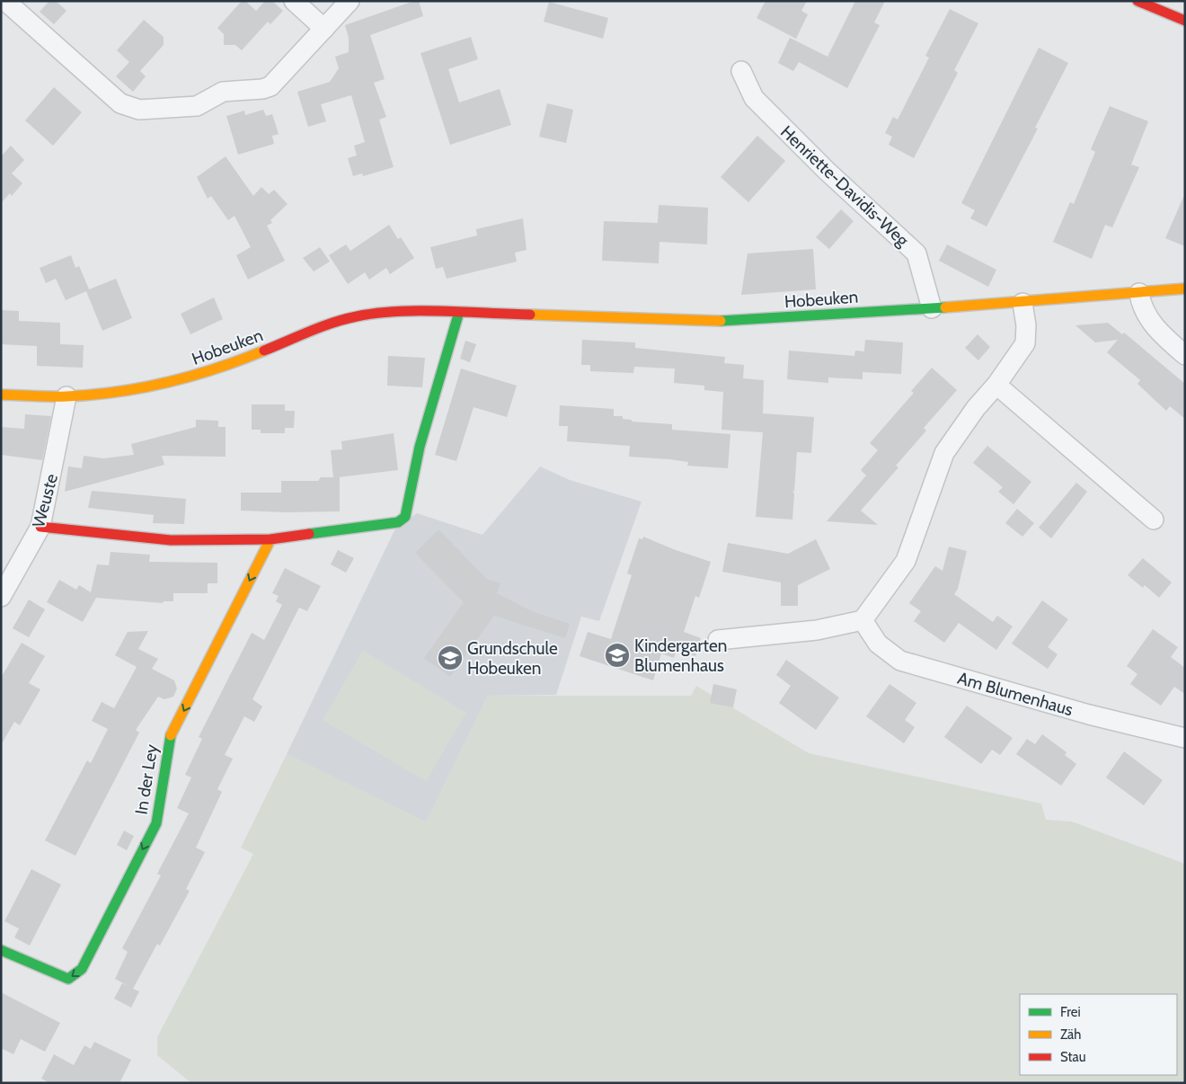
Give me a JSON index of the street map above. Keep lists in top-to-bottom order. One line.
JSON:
{"streets":{"street":["Henriette-Davidis-Weg","Hobeuken","Weuste","Am Blumenhaus","In der Ley"]},"crossings":[["Henriette-Davidis-Weg","Hobeuken"],["Hobeuken","Weuste"]],"one_way":["In der Ley"],"places":{"school or university":["Kindergarten Blumenhaus","Grundschule Hobeuken"]},"legend":["Frei","Zäh","Stau"]}
